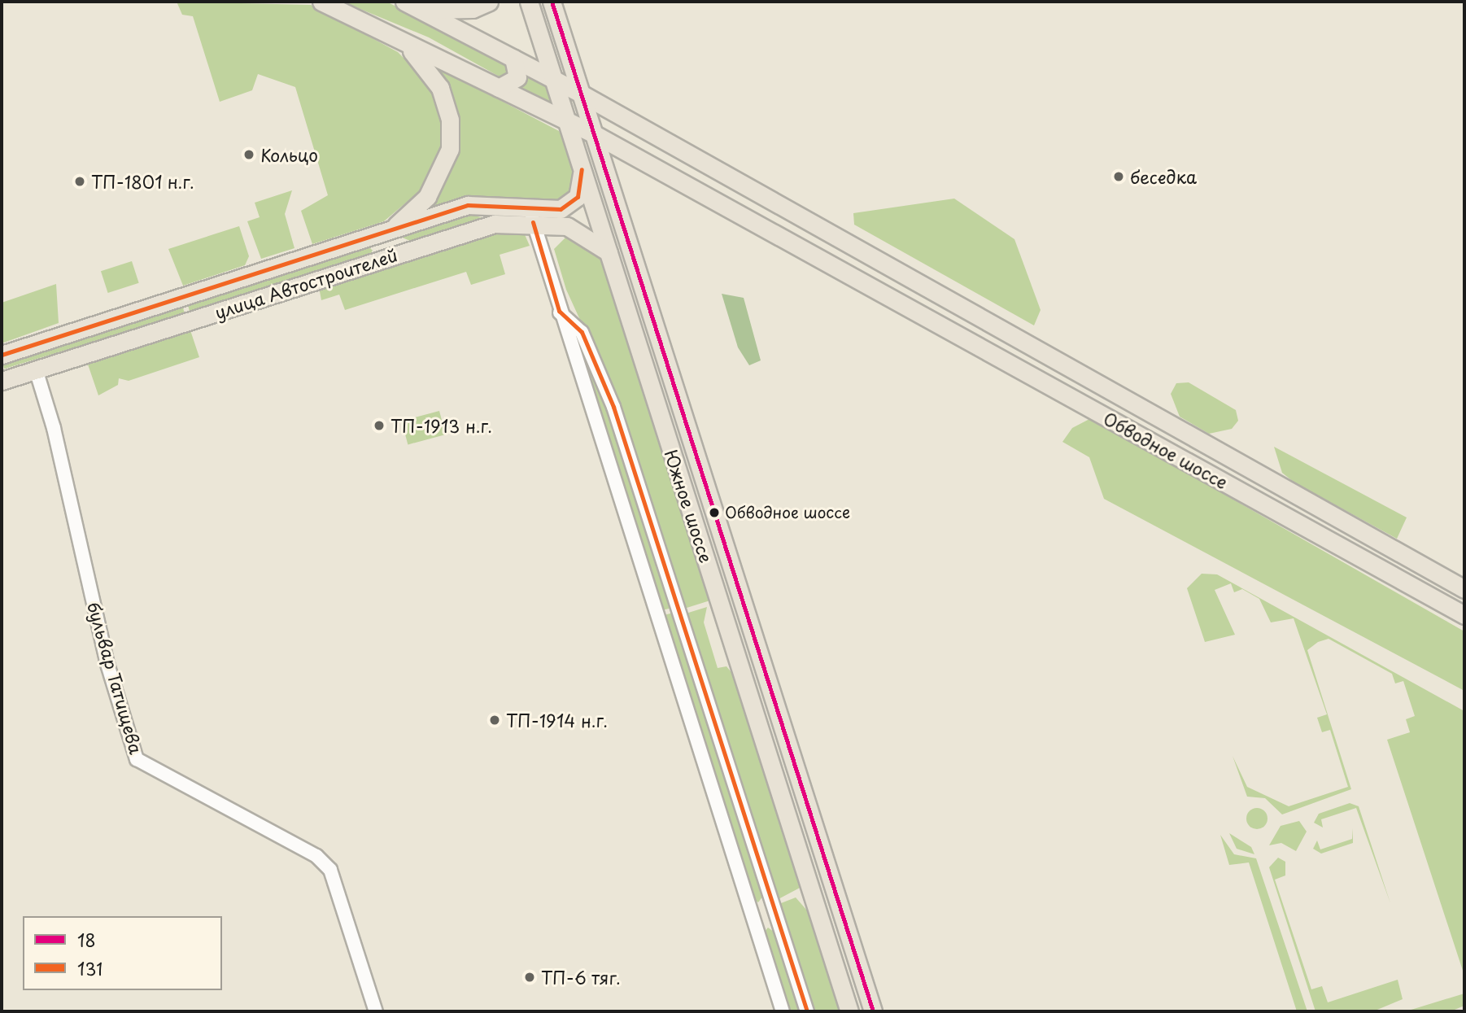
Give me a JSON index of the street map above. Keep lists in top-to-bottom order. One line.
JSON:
{"streets":{"main road":["улица Автостроителей","Обводное шоссе","Южное шоссе"],"street":["бульвар Татищева"]},"crossings":[["улица Автостроителей","Обводное шоссе"],["улица Автостроителей","Южное шоссе"],["улица Автостроителей","бульвар Татищева"],["Обводное шоссе","Южное шоссе"]],"places":["Кольцо","беседка","ТП-1801 н.г.","ТП-1913 н.г.","Обводное шоссе","ТП-1914 н.г.","ТП-6 тяг."],"lines":["transit line 18","transit line 131"],"legend":["18","131"]}
